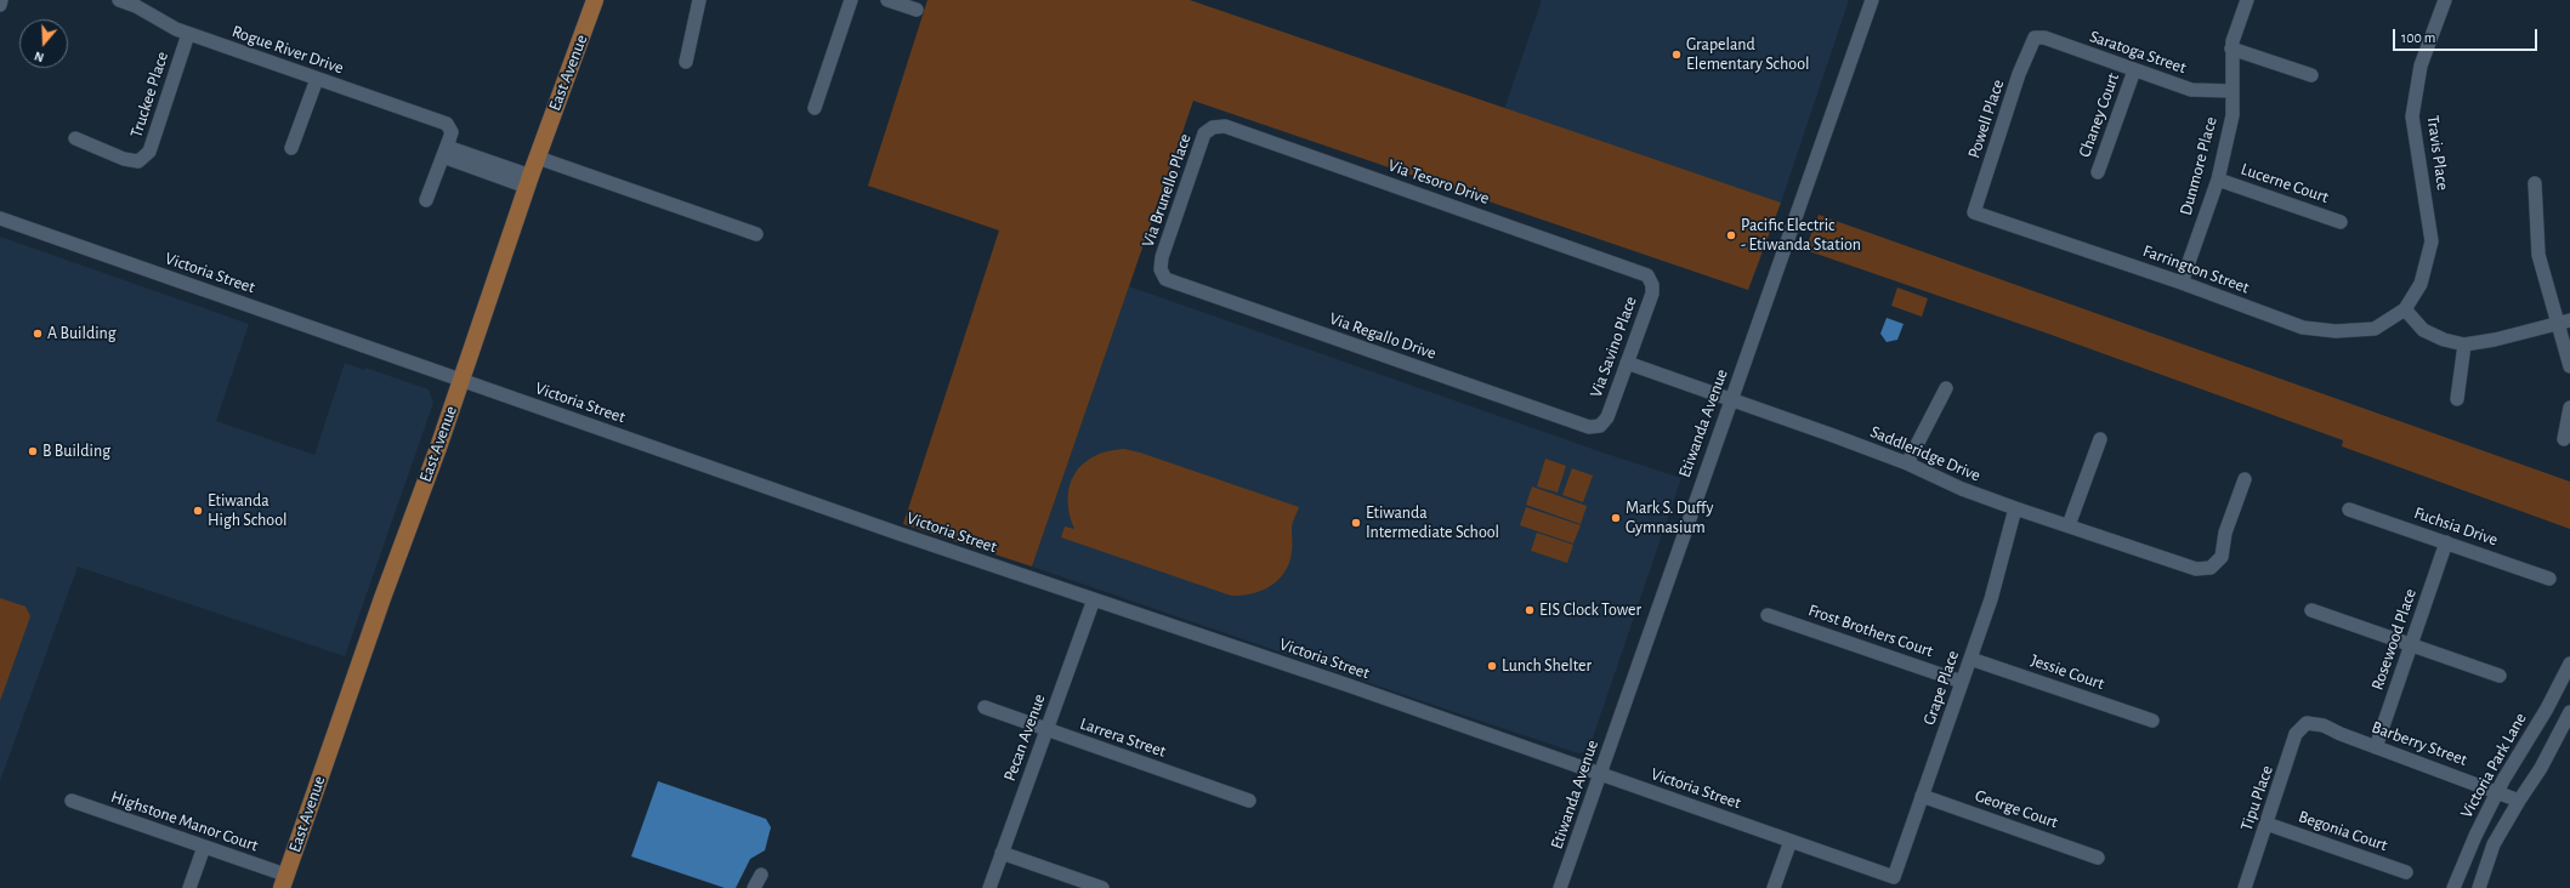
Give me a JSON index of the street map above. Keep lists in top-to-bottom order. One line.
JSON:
{"streets":{"main road":["East Avenue"],"street":["Rogue River Drive","Saratoga Street","Truckee Place","Chaney Court","Powell Place","Travis Place","Dunmore Place","Via Tesoro Drive","Lucerne Court","Via Brunello Place","Farrington Street","Victoria Street","Via Regallo Drive","Via Savino Place","Etiwanda Avenue","Saddleridge Drive","Fuchsia Drive","Frost Brothers Court","Rosewood Place","Jessie Court","Grape Place","Pecan Avenue","Larrera Street","Barberry Street","Victoria Park Lane","Tipu Place","George Court","Highstone Manor Court","Begonia Court"]},"crossings":[["Rogue River Drive","Truckee Place"],["Saratoga Street","Chaney Court"],["Saratoga Street","Powell Place"],["Saratoga Street","Dunmore Place"],["East Avenue","Victoria Street"],["East Avenue","Highstone Manor Court"],["Powell Place","Farrington Street"],["Travis Place","Farrington Street"],["Dunmore Place","Lucerne Court"],["Dunmore Place","Farrington Street"],["Via Tesoro Drive","Via Brunello Place"],["Via Tesoro Drive","Via Savino Place"],["Via Brunello Place","Via Regallo Drive"],["Victoria Street","Etiwanda Avenue"],["Victoria Street","Grape Place"],["Victoria Street","Pecan Avenue"],["Via Regallo Drive","Via Savino Place"],["Via Savino Place","Saddleridge Drive"],["Etiwanda Avenue","Saddleridge Drive"],["Saddleridge Drive","Grape Place"],["Fuchsia Drive","Rosewood Place"],["Frost Brothers Court","Grape Place"],["Rosewood Place","Barberry Street"],["Jessie Court","Grape Place"],["Grape Place","George Court"],["Pecan Avenue","Larrera Street"],["Barberry Street","Victoria Park Lane"],["Barberry Street","Tipu Place"],["Tipu Place","Begonia Court"]],"places":["Grapeland Elementary School","Pacific Electric - Etiwanda Station","A Building","B Building","Etiwanda High School","Mark S. Duffy Gymnasium","Etiwanda Intermediate School","EIS Clock Tower","Lunch Shelter"],"scale_bar":"100 m","north":"bottom"}
